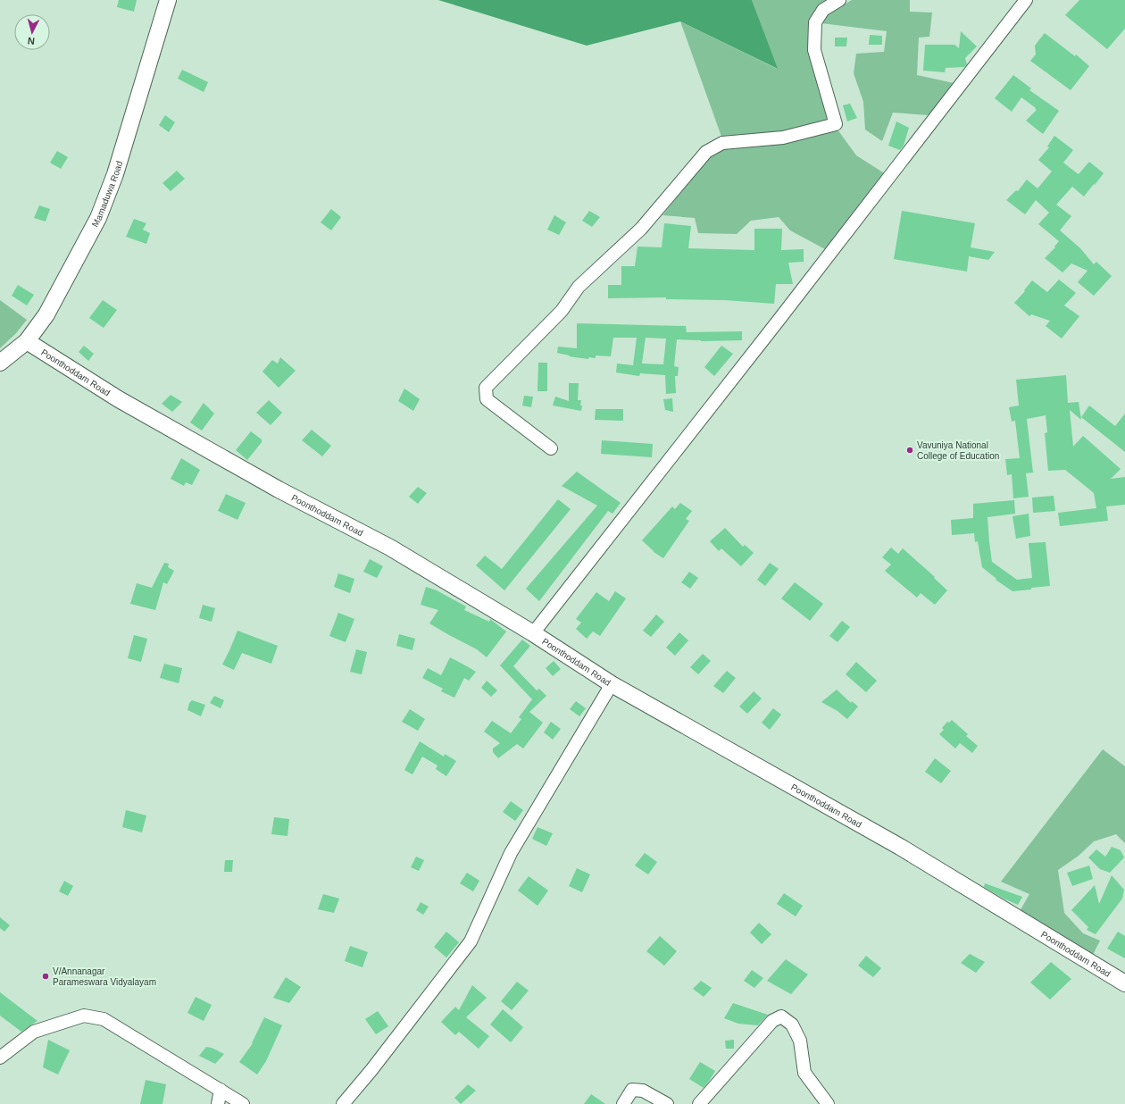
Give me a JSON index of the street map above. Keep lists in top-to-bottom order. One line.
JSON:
{"streets":{"street":["Mamaduwa Road","Poonthoddam Road"]},"crossings":[["Mamaduwa Road","Poonthoddam Road"]],"places":["Vavuniya National College of Education","V/Annanagar Parameswara Vidyalayam"],"north":"bottom"}
